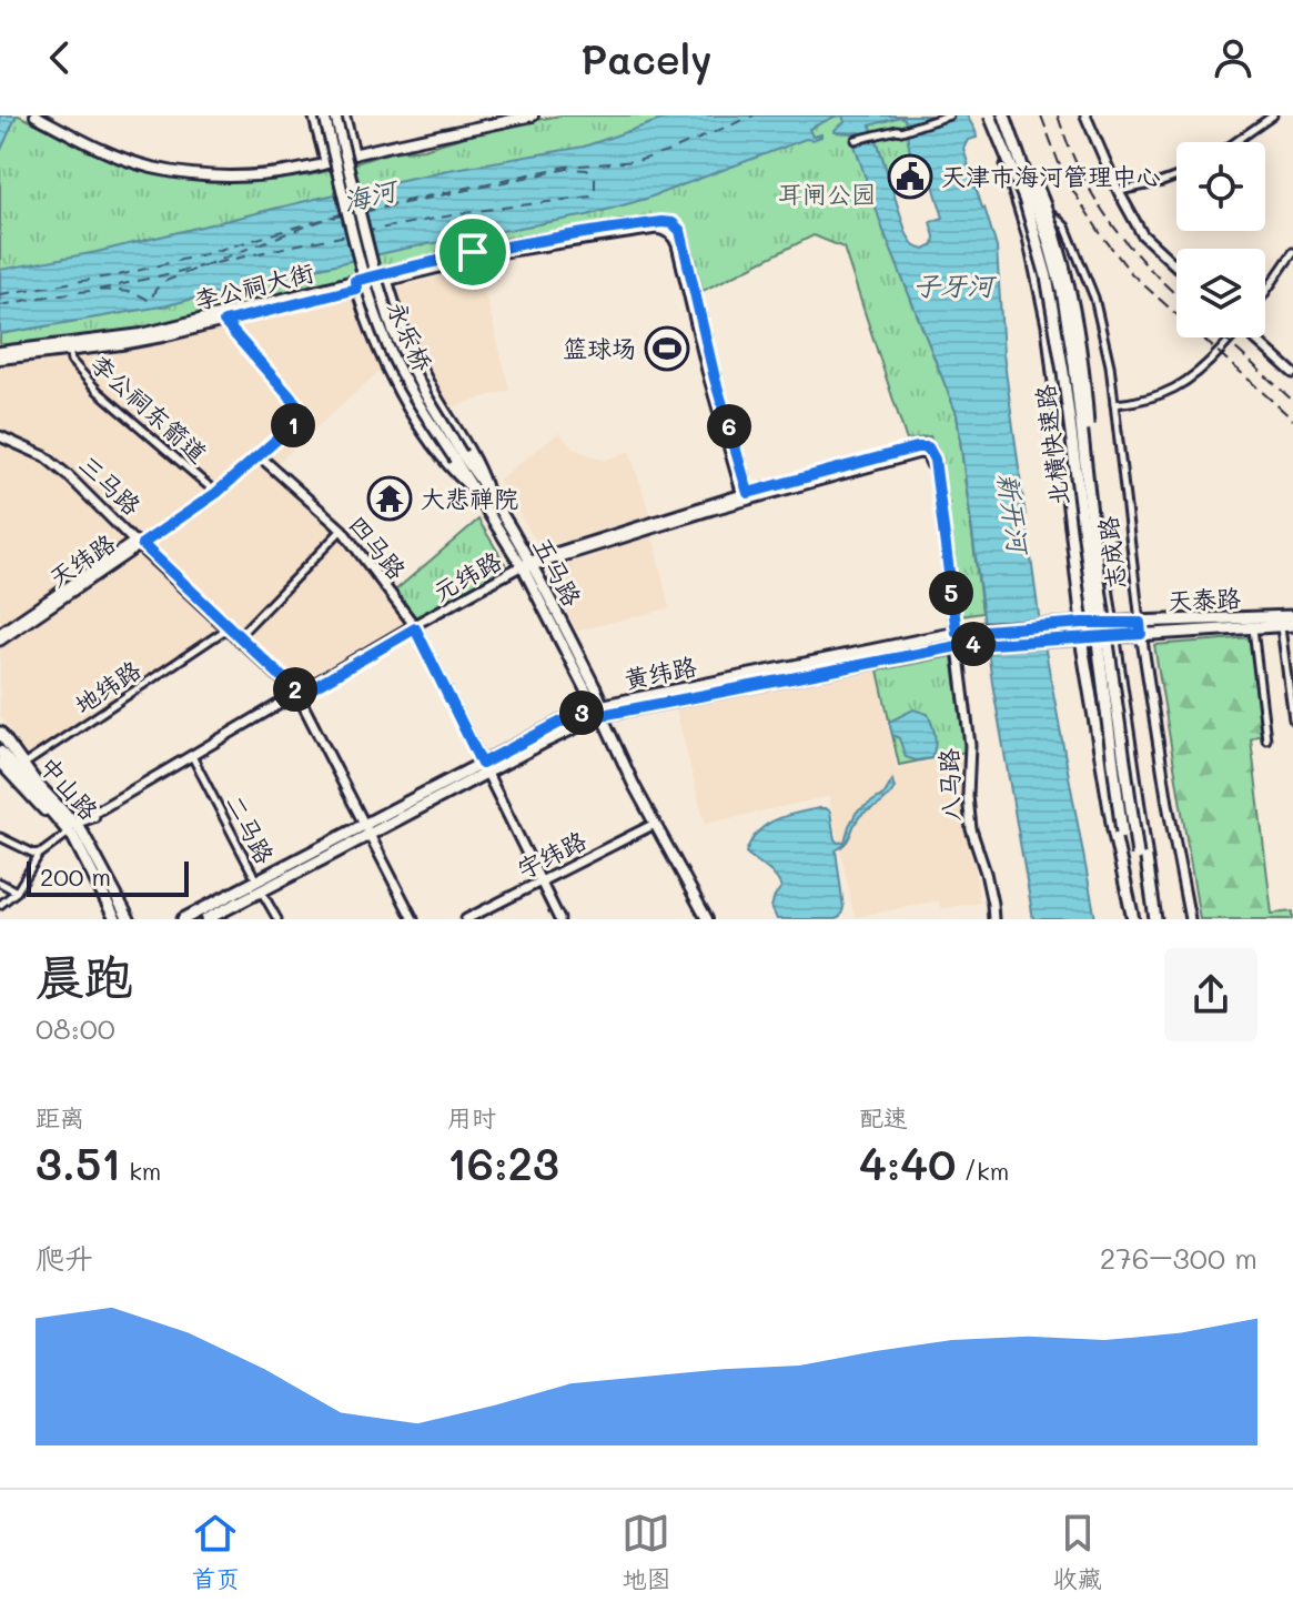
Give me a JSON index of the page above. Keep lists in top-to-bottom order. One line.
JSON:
{"streets":{"main road":["李公祠大街","永乐桥","北横快速路","五马路","天泰路","黄纬路","中山路"],"street":["李公祠东箭道","三马路","四马路","志成路","天纬路","元纬路","地纬路","八马路","二马路","宇纬路"]},"crossings":[["李公祠大街","李公祠东箭道"],["李公祠大街","元纬路"],["永乐桥","五马路"],["北横快速路","志成路"],["三马路","天纬路"],["三马路","元纬路"],["三马路","黄纬路"],["三马路","地纬路"],["四马路","元纬路"],["四马路","黄纬路"],["四马路","宇纬路"],["志成路","天泰路"],["五马路","元纬路"],["五马路","黄纬路"],["五马路","宇纬路"],["元纬路","八马路"],["元纬路","二马路"],["天泰路","黄纬路"],["黄纬路","八马路"],["黄纬路","二马路"],["地纬路","中山路"]],"water":["海河","子牙河","新开河"],"parks":["耳闸公园"],"places":{"public building":["天津市海河管理中心"],"sports":["篮球场"],"temple":["大悲禅院"]},"scale_bar":"200 m","page":{"header":"Pacely","pins":["1","6","5","4","2","3"],"scale":"200 m","heading":["晨跑","08:00"],"stats":[["距离","3.51 km"],["用时","16:23"],["配速","4:40 /km"]],"chart":["爬升","276–300 m"],"tabs":["首页","地图","收藏"]}}
